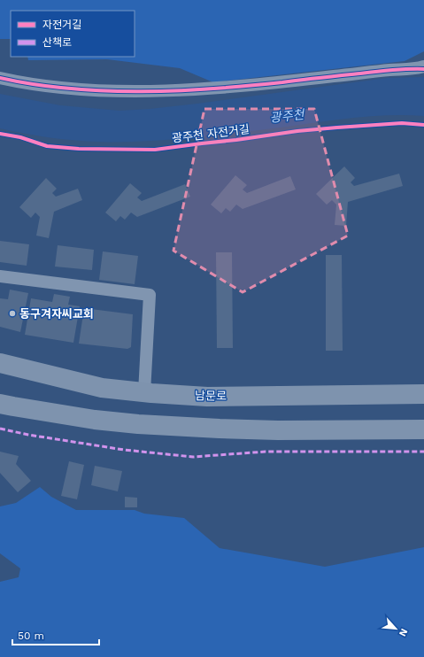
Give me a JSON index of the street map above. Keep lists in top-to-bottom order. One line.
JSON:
{"streets":{"main road":["남문로"],"cycle path":["광주천 자전거길"]},"water":["광주천"],"places":["동구겨자씨교회"],"legend":["자전거길","산책로"],"scale_bar":"50 m","north":"bottom right"}
